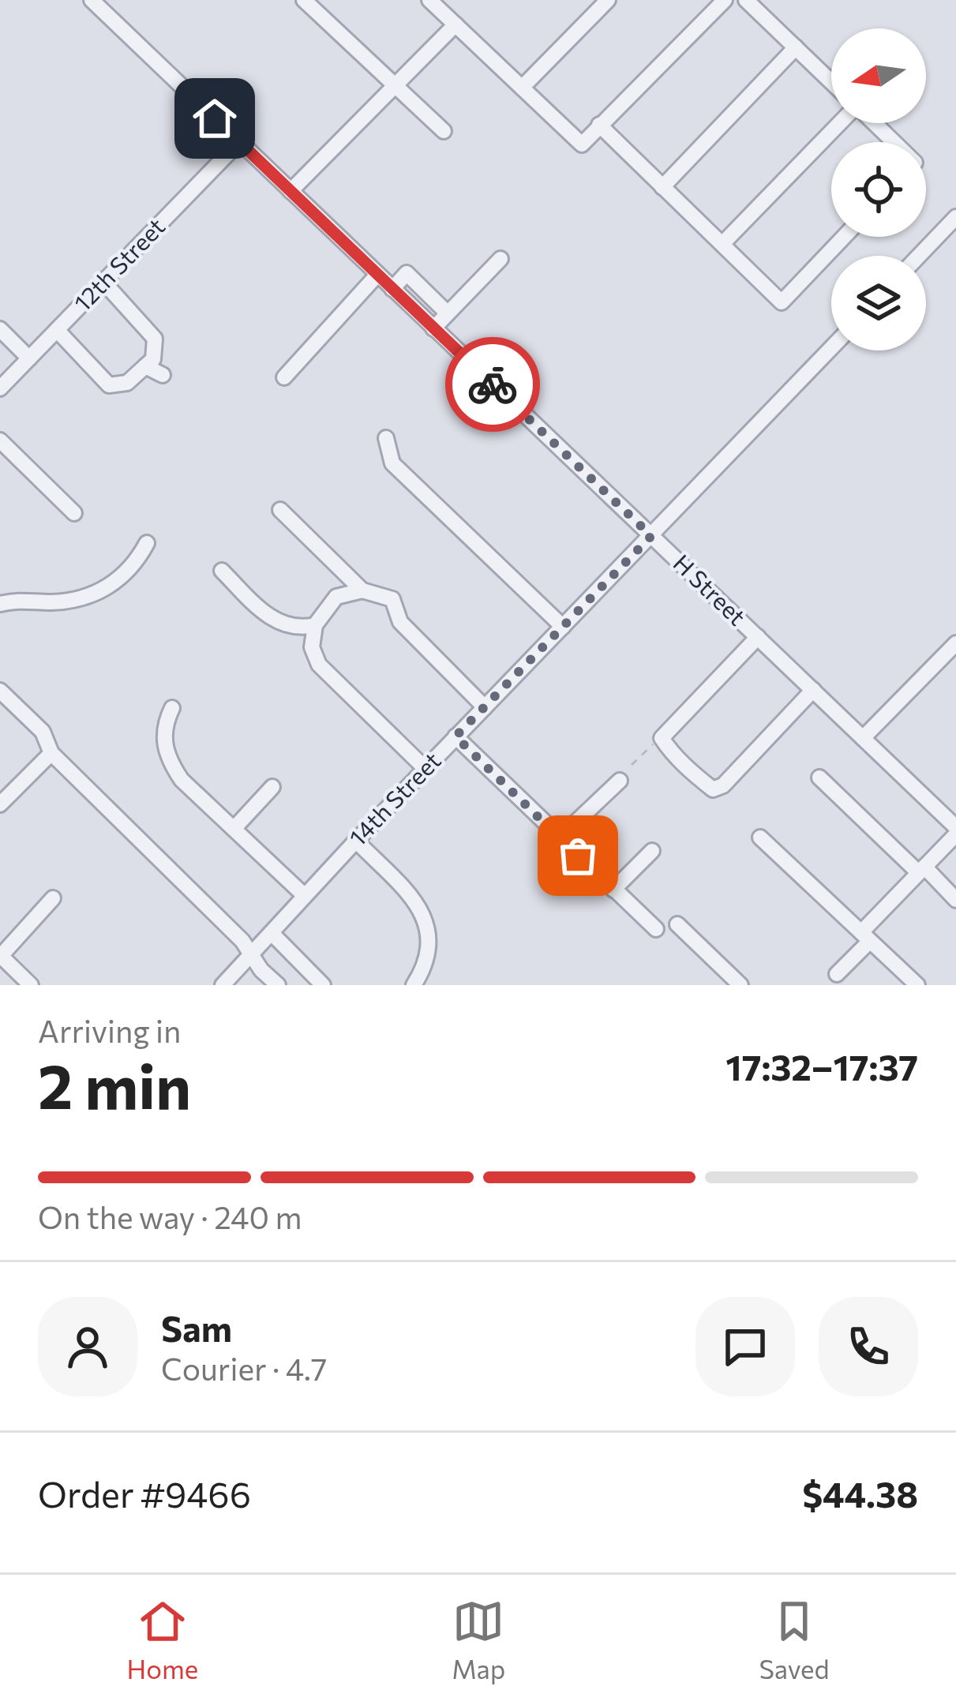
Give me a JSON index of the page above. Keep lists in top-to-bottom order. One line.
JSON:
{"streets":{"street":["12th Street","H Street","14th Street"]},"crossings":[["12th Street","H Street"],["H Street","14th Street"]],"north":"left","page":{"heading":["2 min","Arriving in","17:32–17:37"],"panel":["Sam","Courier · 4.7","Order #9466","$44.38"],"bar":"On the way · 240 m","tabs":["Home","Map","Saved"]}}
